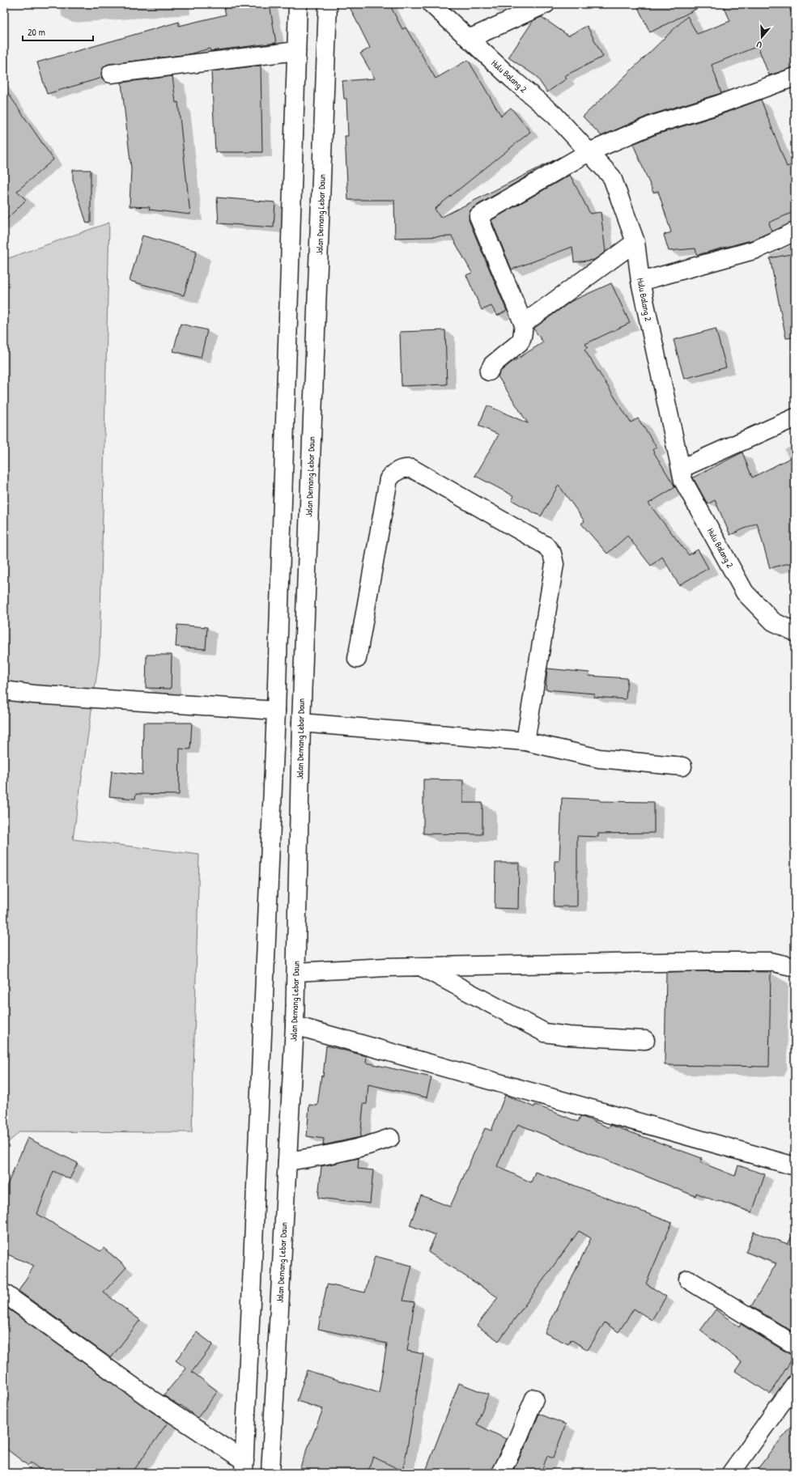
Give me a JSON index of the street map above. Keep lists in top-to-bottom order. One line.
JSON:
{"streets":{"main road":["Hulu Balang 2","Jalan Demang Lebar Daun"]},"scale_bar":"20 m","north":"bottom"}
